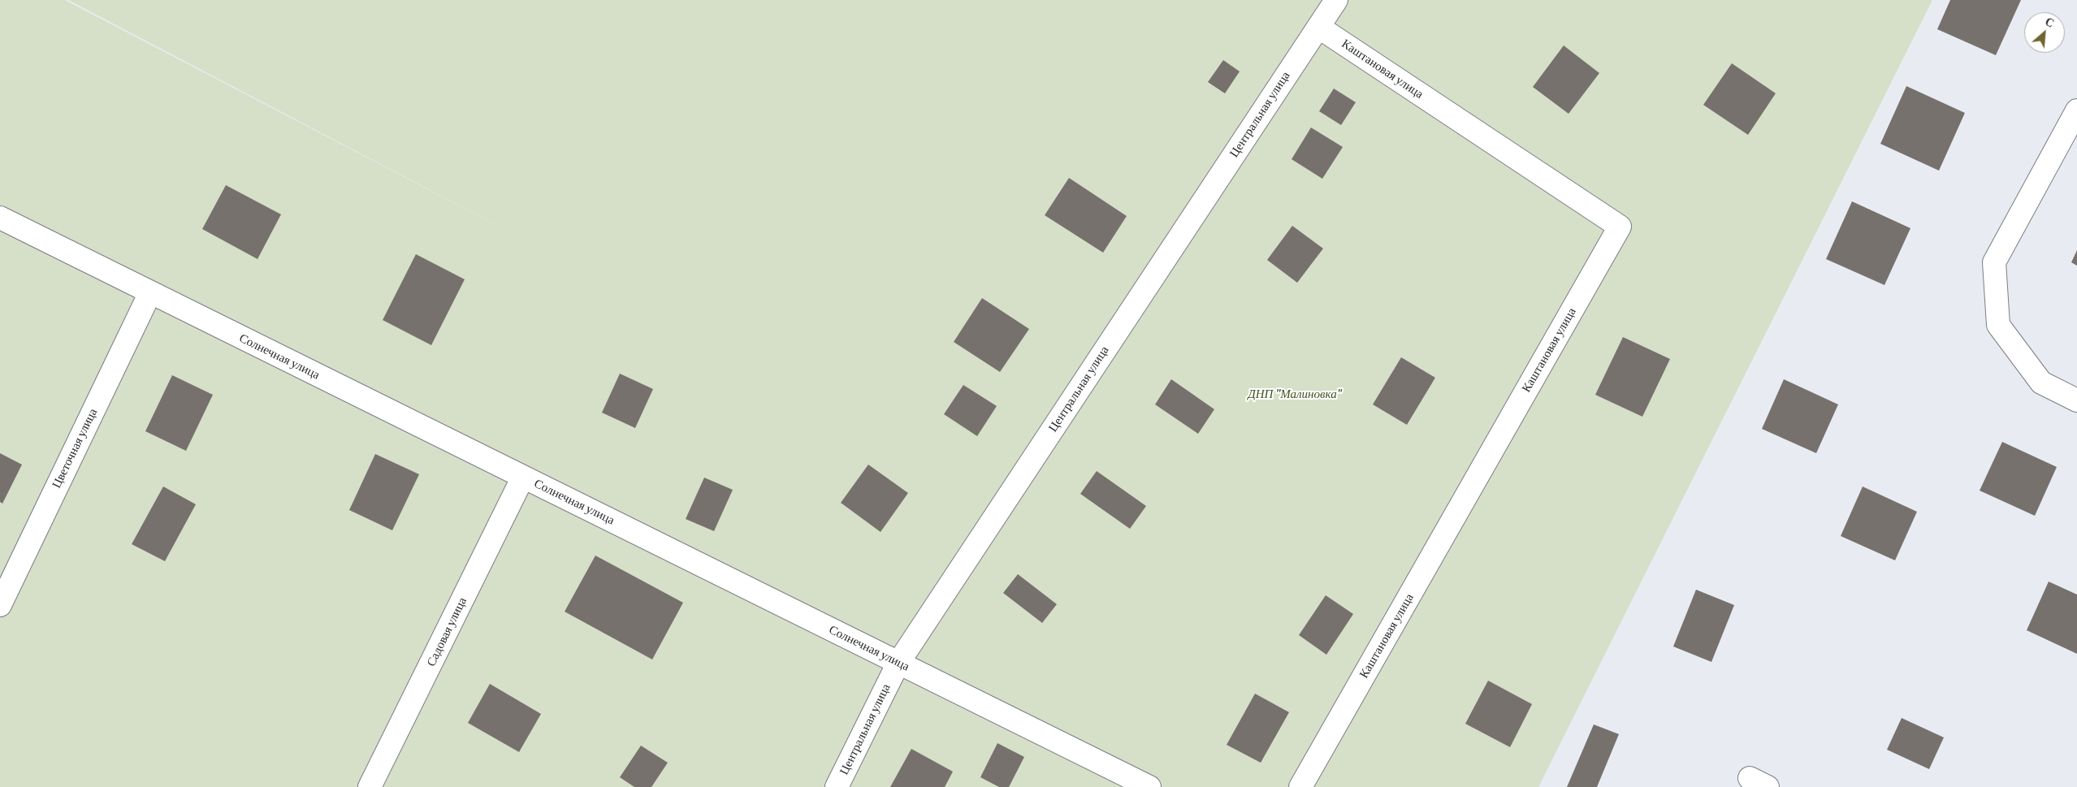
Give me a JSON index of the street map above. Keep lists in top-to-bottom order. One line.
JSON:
{"streets":{"street":["Каштановая улица","Центральная улица","Солнечная улица","Цветочная улица","Садовая улица"]},"crossings":[["Каштановая улица","Центральная улица"],["Центральная улица","Солнечная улица"],["Солнечная улица","Цветочная улица"],["Солнечная улица","Садовая улица"]],"parks":["ДНП \"Малиновка\""],"north":"top right"}
